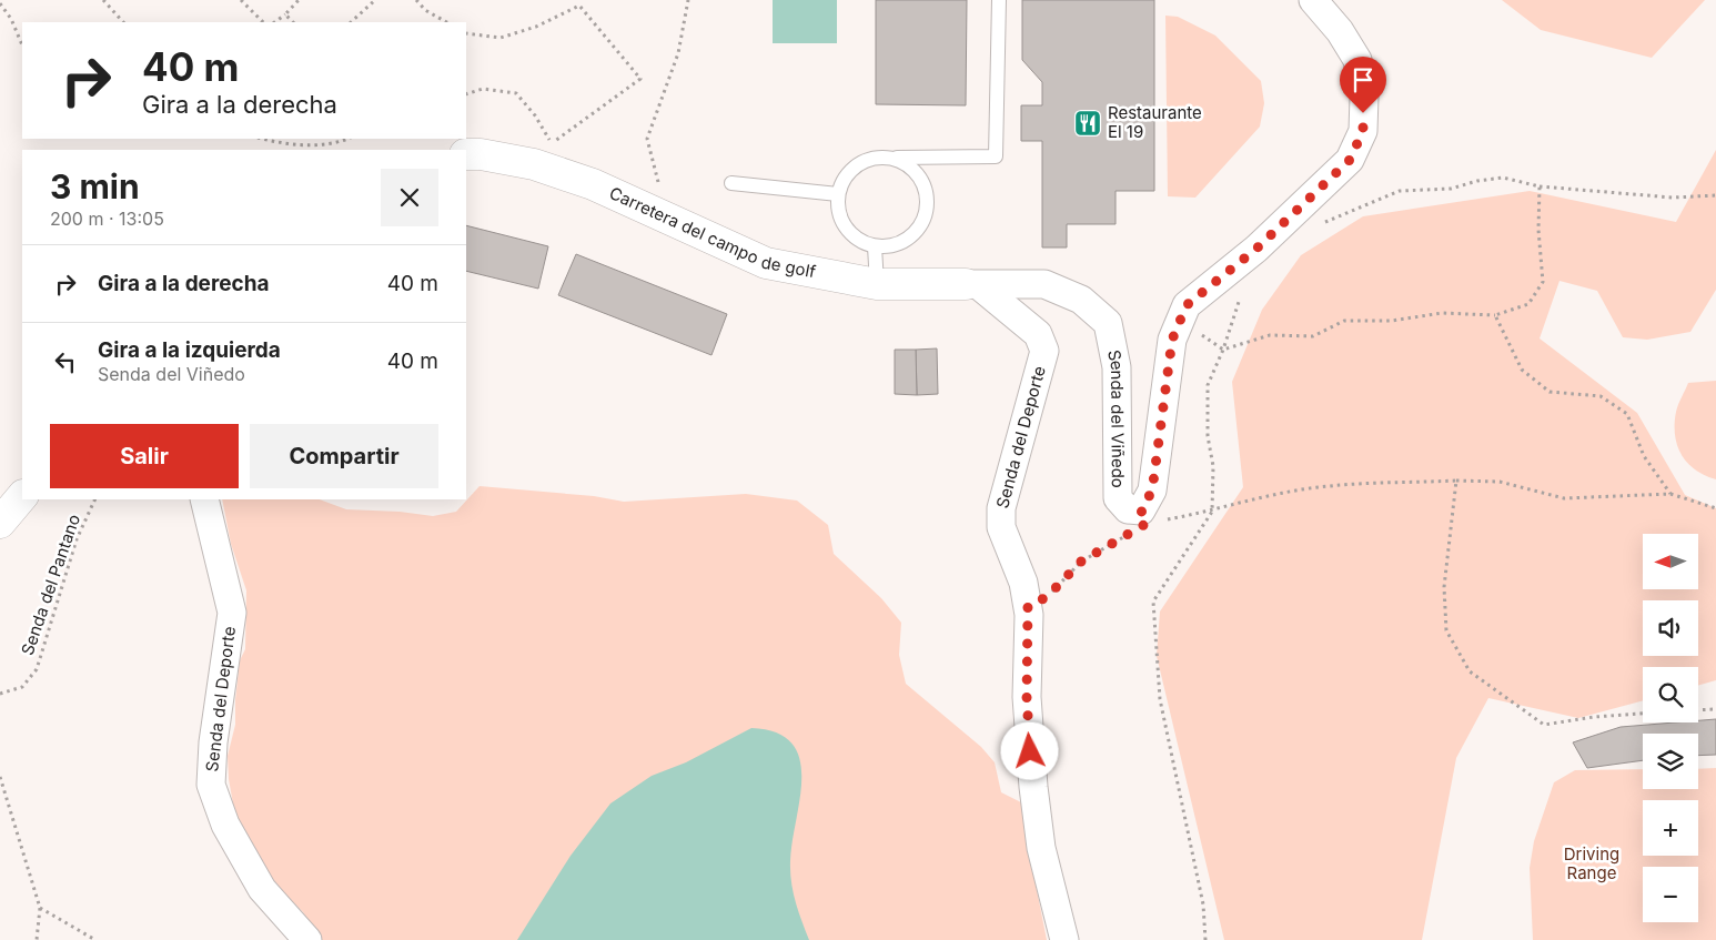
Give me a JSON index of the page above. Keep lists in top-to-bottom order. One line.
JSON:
{"streets":{"street":["Carretera del campo de golf","Senda del Viñedo","Senda del Deporte"],"path":["Senda del Pantano"]},"crossings":[["Carretera del campo de golf","Senda del Viñedo"],["Carretera del campo de golf","Senda del Deporte"],["Senda del Viñedo","Senda del Deporte"]],"parks":["Driving Range"],"places":{"restaurant":["Restaurante El 19"]},"north":"left","page":{"turn":["40 m","Gira a la derecha"],"heading":["3 min","200 m · 13:05"],"list":[{"name":"Gira a la derecha","value":"40 m"},{"name":"Gira a la izquierda","note":"Senda del Viñedo","value":"40 m"}],"buttons":["Salir","Compartir"],"map_buttons":["+","−"]}}
